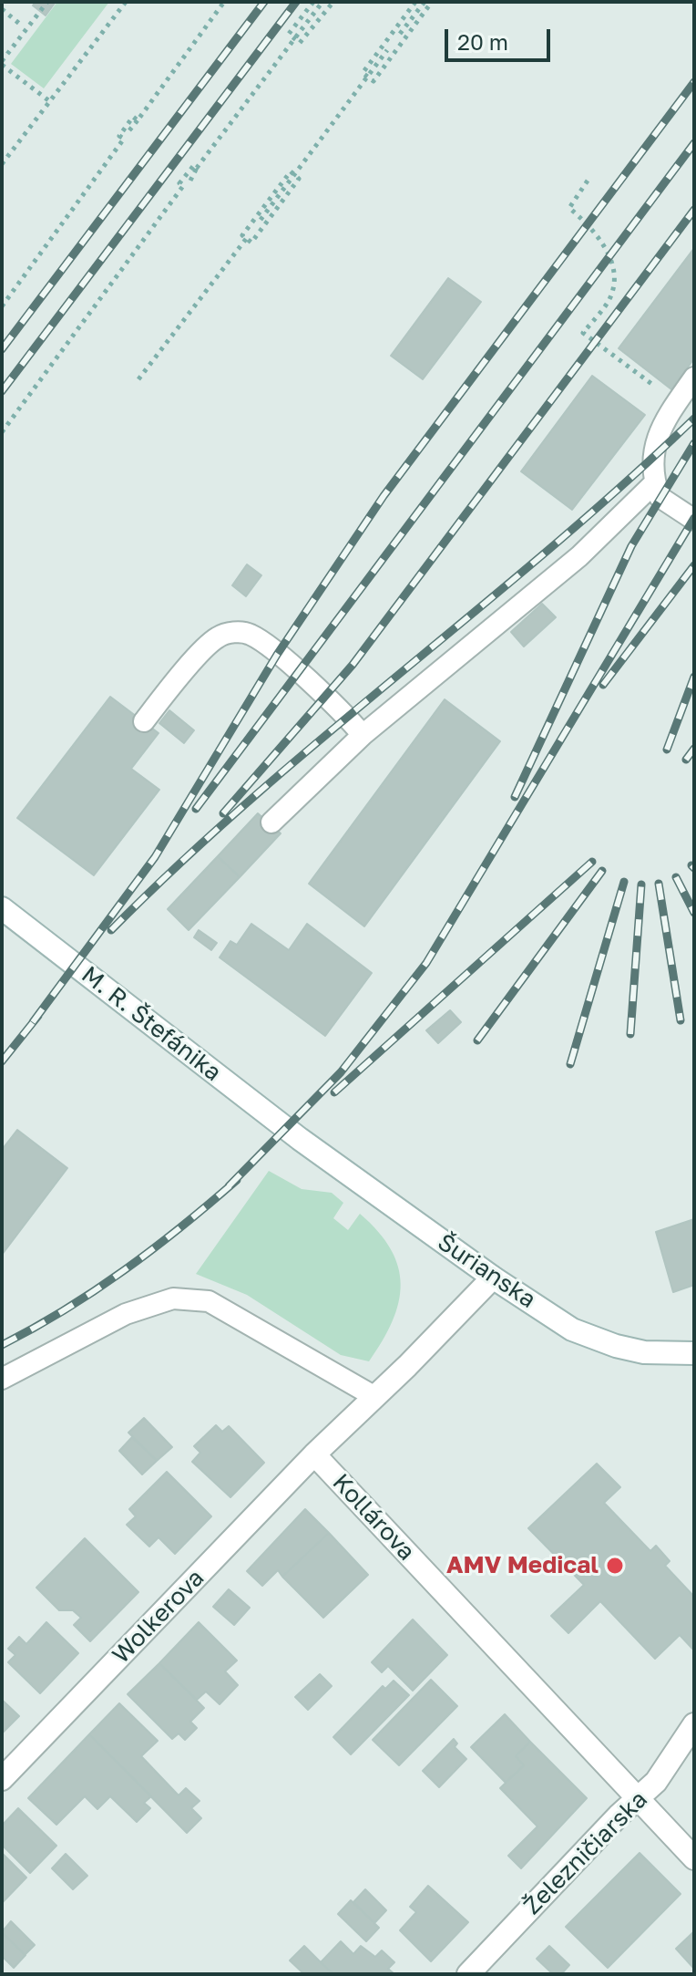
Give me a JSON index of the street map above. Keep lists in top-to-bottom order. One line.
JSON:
{"streets":{"street":["M. R. Štefánika","Šurianska","Kollárova","Wolkerova","Železničiarska"]},"crossings":[["M. R. Štefánika","Šurianska"],["Šurianska","Kollárova"],["Kollárova","Wolkerova"],["Kollárova","Železničiarska"]],"places":["AMV Medical"],"scale_bar":"20 m"}
